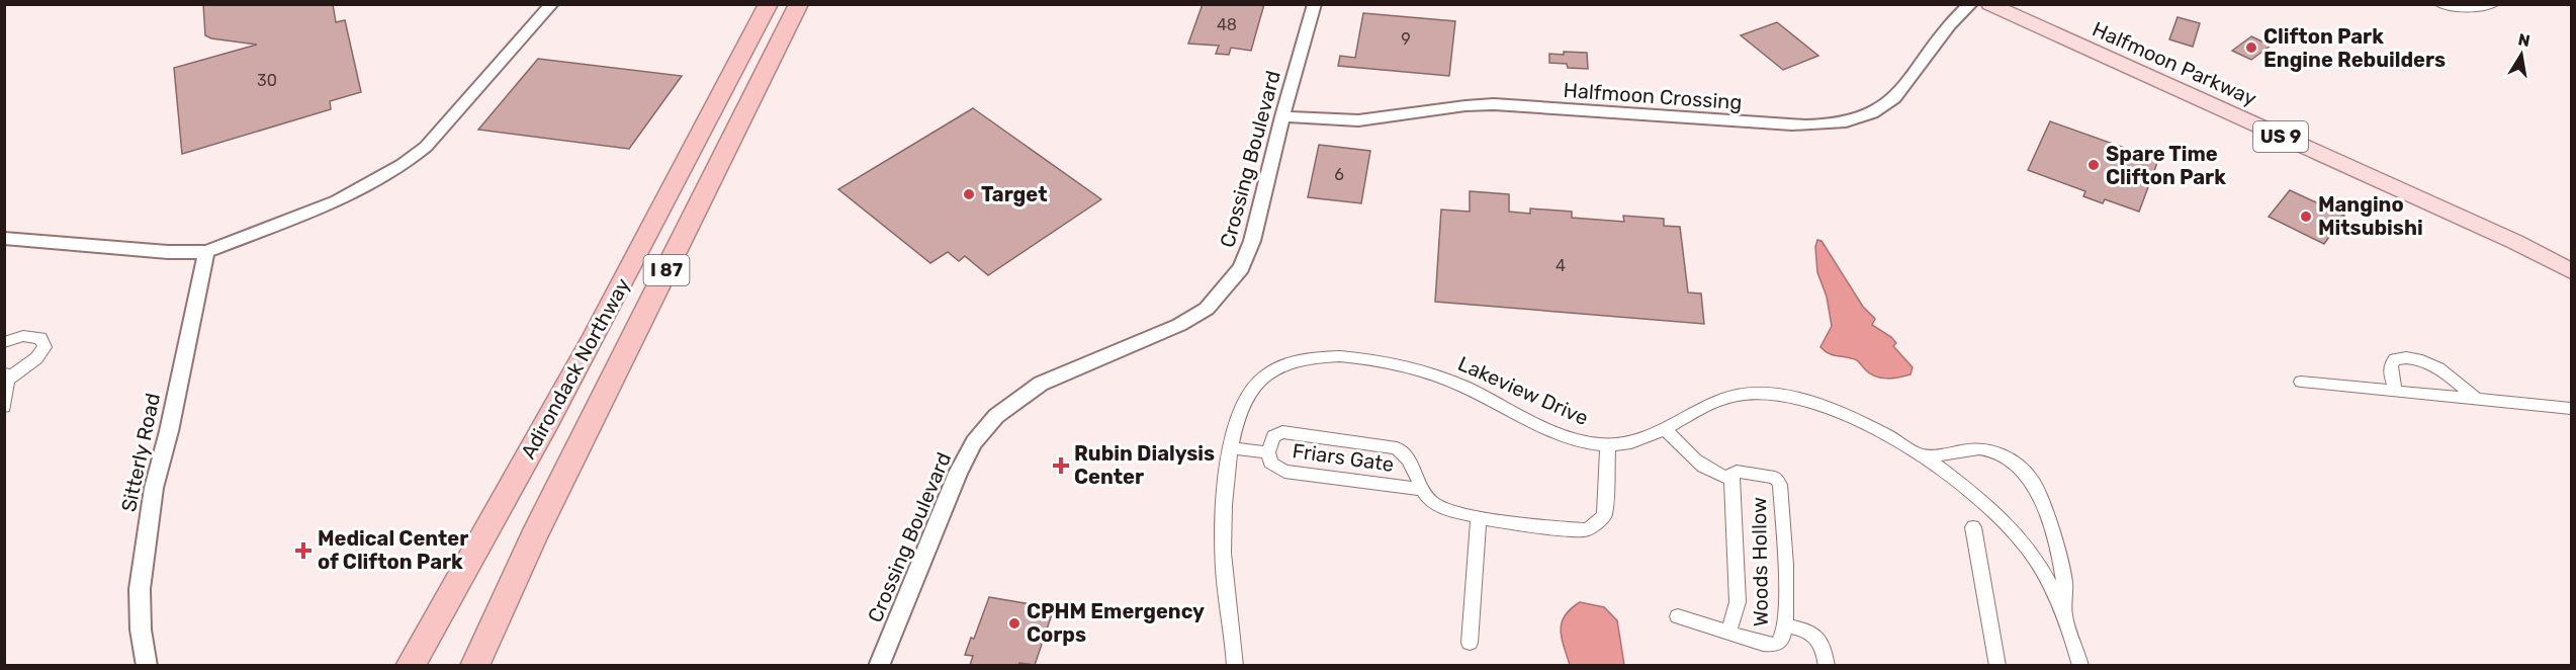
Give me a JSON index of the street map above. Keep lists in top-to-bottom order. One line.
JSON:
{"streets":{"highway":["I 87","Adirondack Northway"],"main road":["Halfmoon Parkway","US 9"],"street":["Halfmoon Crossing","Crossing Boulevard","Lakeview Drive","Sitterly Road","Friars Gate","Woods Hollow"]},"crossings":[["Halfmoon Crossing","Crossing Boulevard"],["Lakeview Drive","Friars Gate"],["Lakeview Drive","Woods Hollow"]],"places":{"other":["Clifton Park Engine Rebuilders","Spare Time Clifton Park","Target","Mangino Mitsubishi","CPHM Emergency Corps"],"health":["Rubin Dialysis Center","Medical Center of Clifton Park"]},"house_numbers":["48","9","30","6","4"],"north":"top"}
